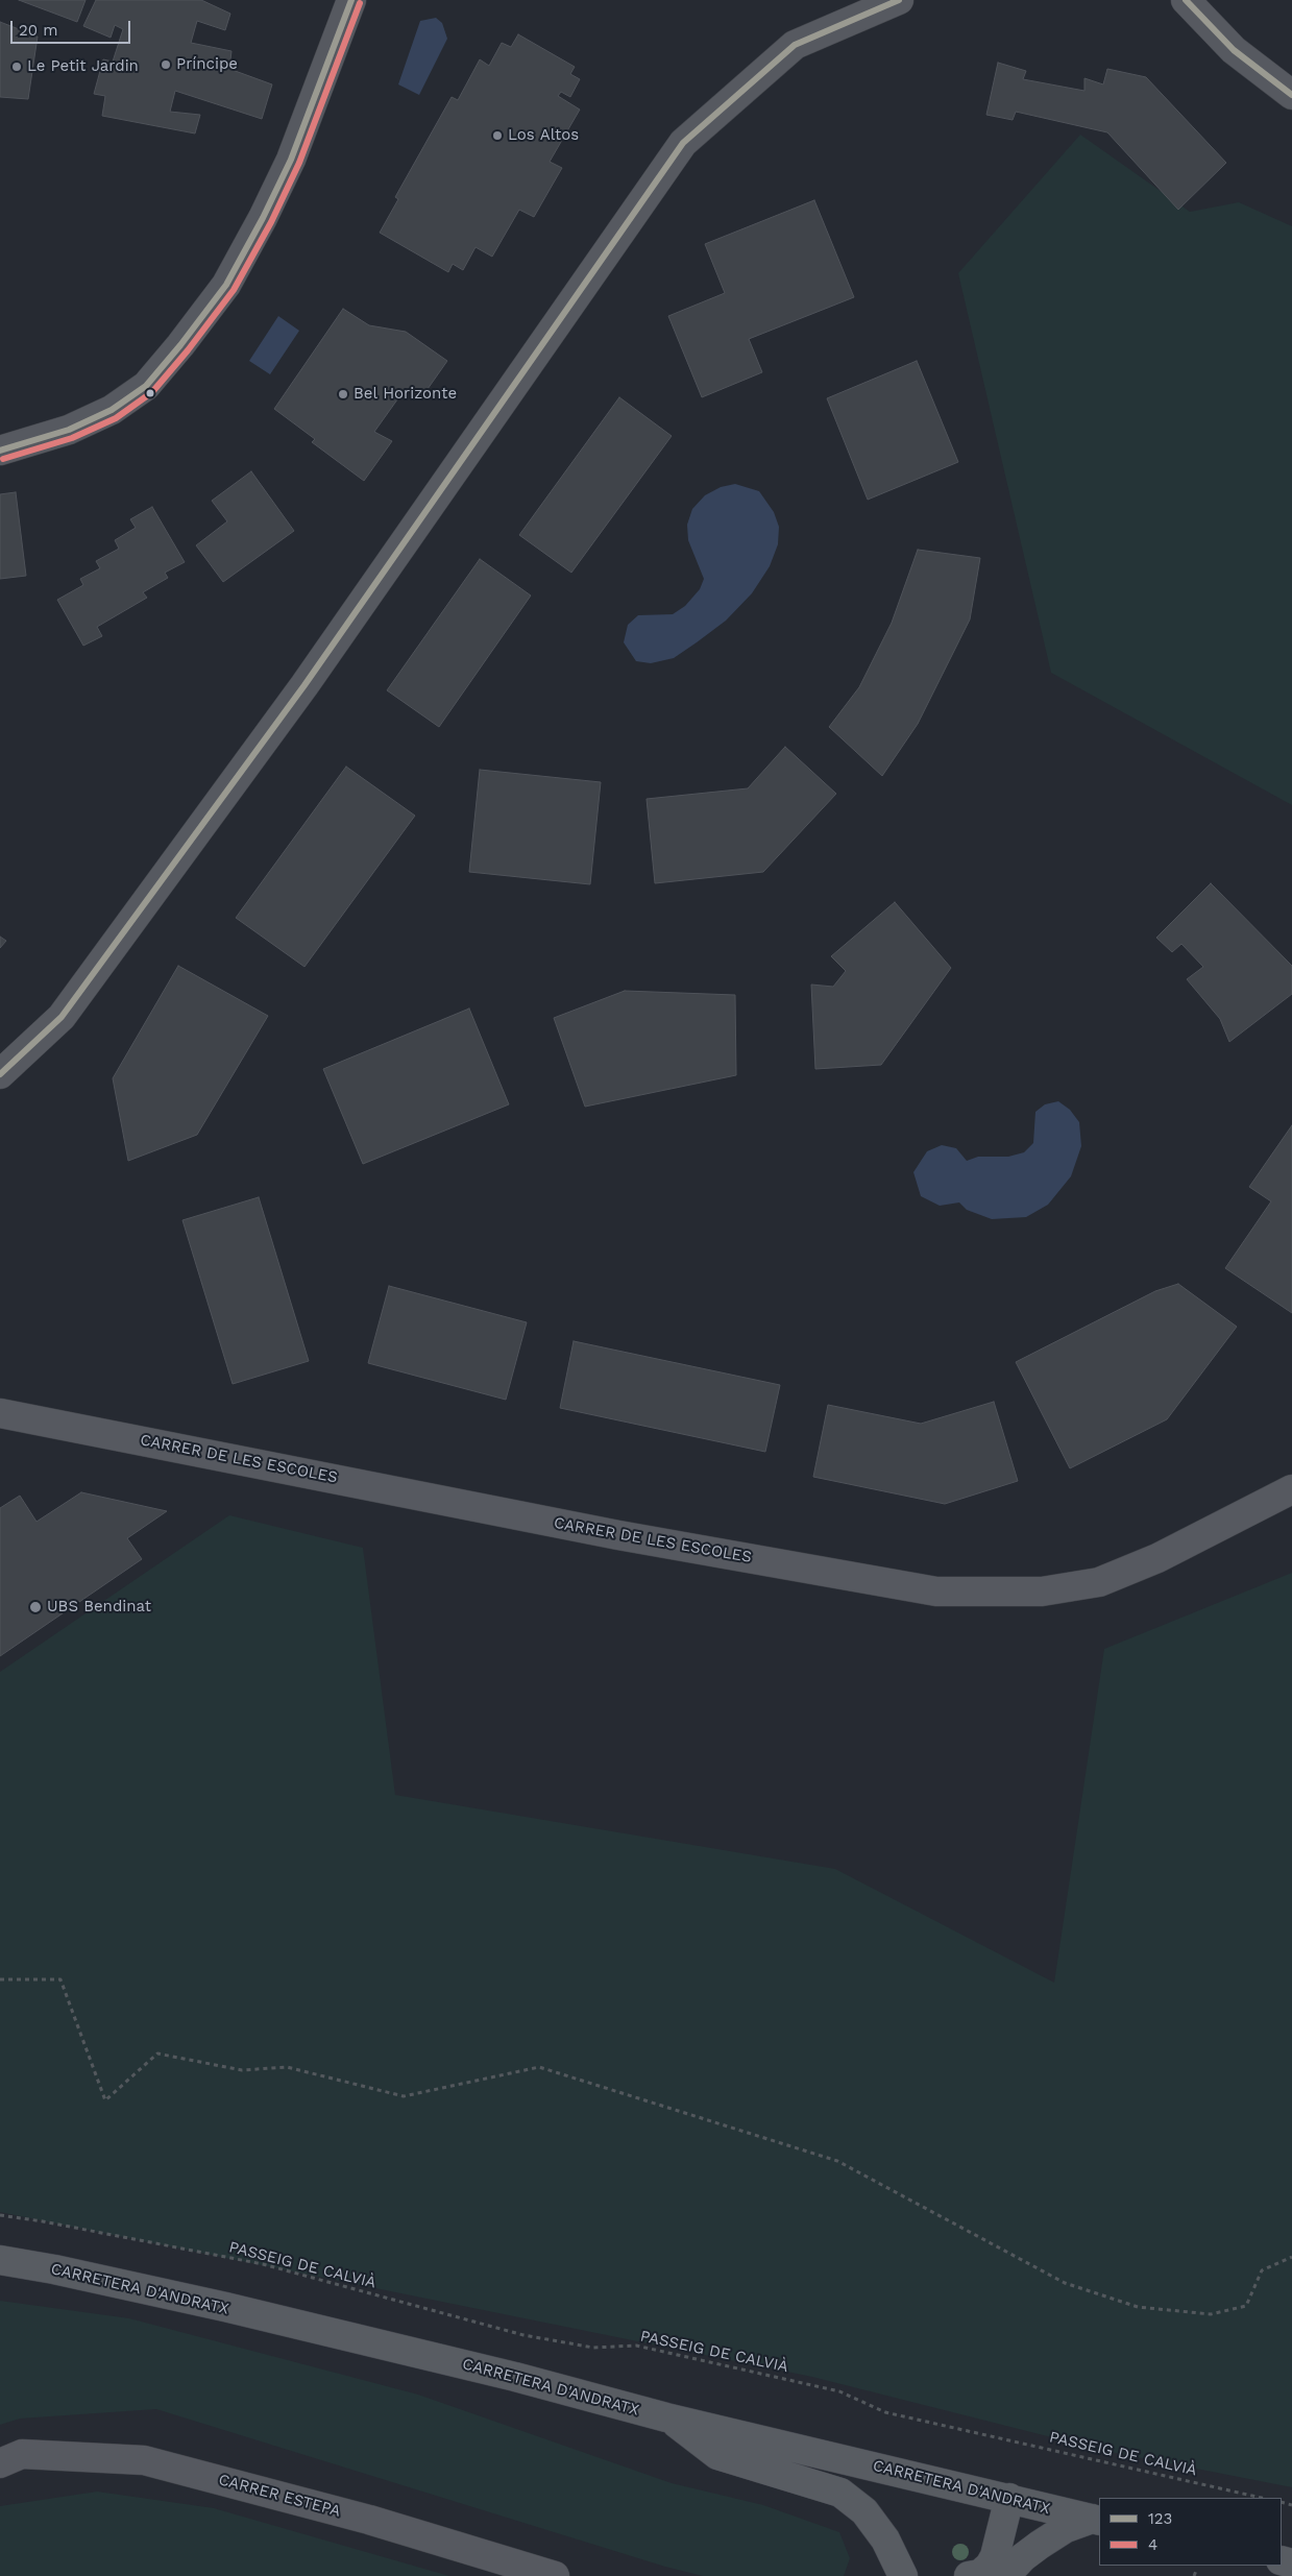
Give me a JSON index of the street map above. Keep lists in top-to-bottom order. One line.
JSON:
{"streets":{"main road":["CARRETERA D'ANDRATX"],"street":["CARRER DE LES ESCOLES","CARRER ESTEPA"],"path":["PASSEIG DE CALVIÀ"]},"places":["Príncipe","Le Petit Jardin","Los Altos","Bel Horizonte","UBS Bendinat"],"lines":["transit line 123","transit line 4"],"legend":["123","4"],"scale_bar":"20 m"}
